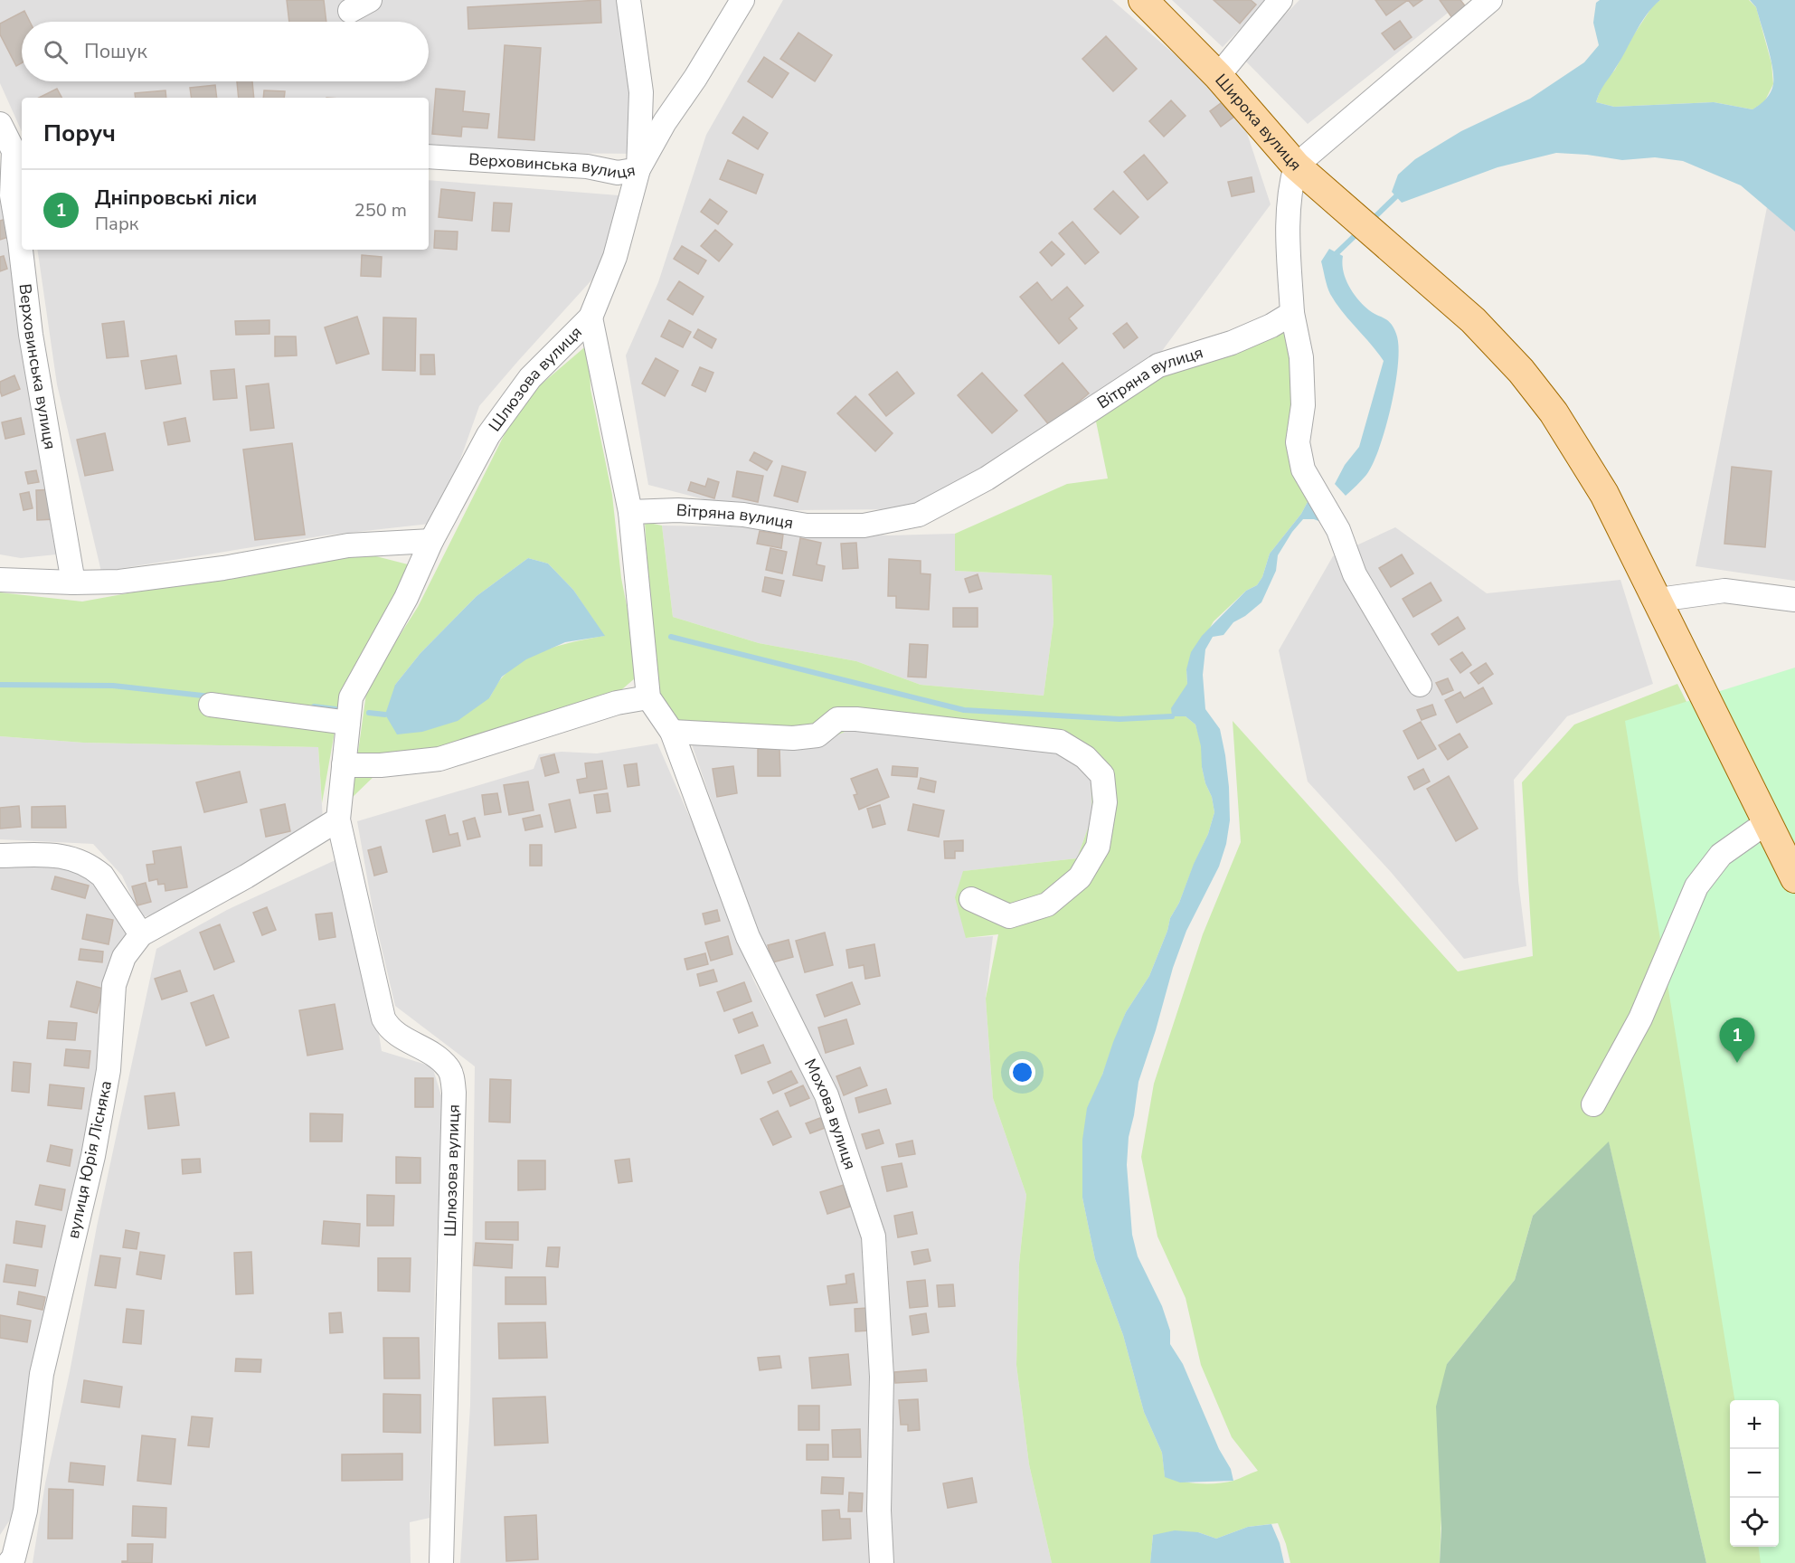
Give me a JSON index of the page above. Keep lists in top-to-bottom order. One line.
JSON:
{"streets":{"main road":["Широка вулиця"],"street":["Верховинська вулиця","Вітряна вулиця","Шлюзова вулиця","Мохова вулиця","вулиця Юрія Лісняка"]},"crossings":[["Верховинська вулиця","Шлюзова вулиця"]],"page":{"search":"Пошук","heading":"Поруч","list":[{"mark":"1","name":"Дніпровські ліси","note":"Парк","value":"250 m"}],"pins":"1","map_buttons":["+","−"]}}
